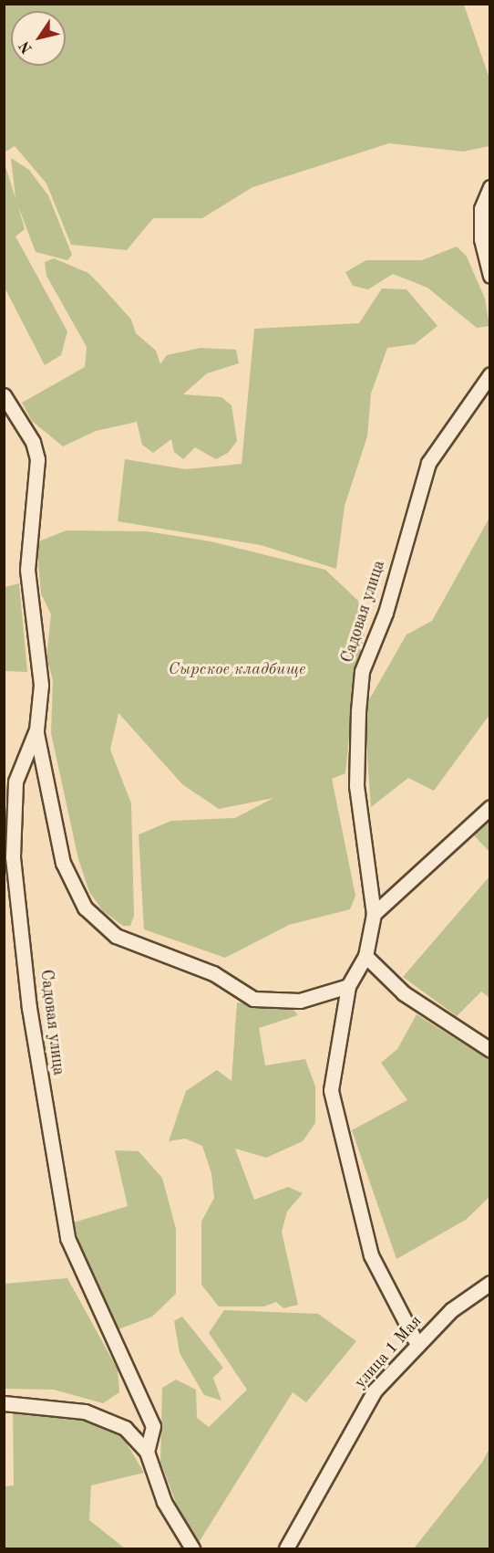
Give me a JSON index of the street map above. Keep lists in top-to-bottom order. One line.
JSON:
{"streets":{"street":["Садовая улица","улица 1 Мая"]},"crossings":[["Садовая улица","улица 1 Мая"]],"parks":["Сырское кладбище"],"north":"bottom left"}
